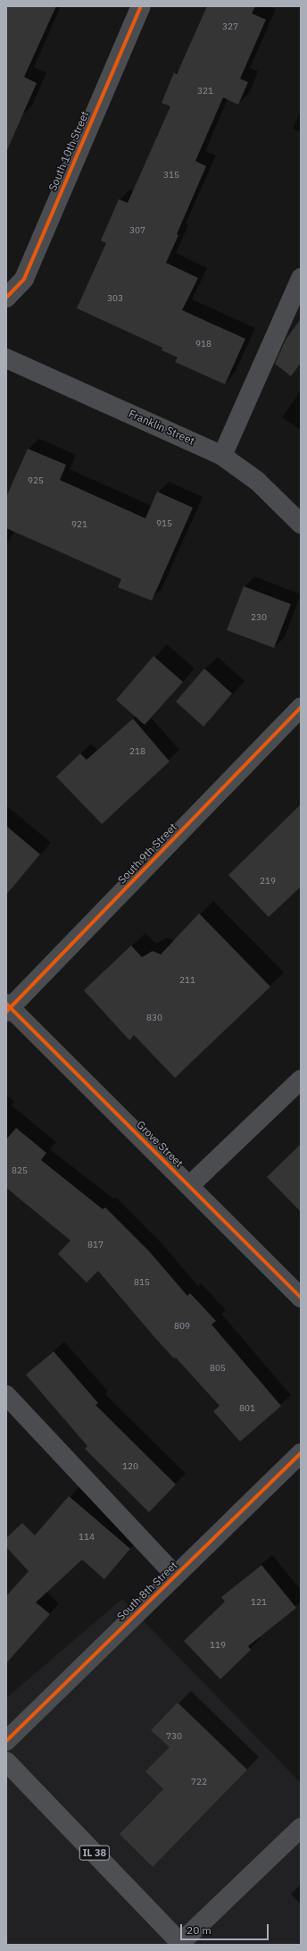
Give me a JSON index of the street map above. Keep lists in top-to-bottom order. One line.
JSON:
{"streets":{"main road":["IL 38"],"street":["South 10th Street","Franklin Street","South 9th Street","Grove Street","South 8th Street"]},"crossings":[["South 9th Street","Grove Street"]],"house_numbers":["327","321","315","307","303","918","925","915","921","230","218","219","211","830","825","817","815","809","805","801","120","114","121","119","730","722"],"scale_bar":"20 m"}
